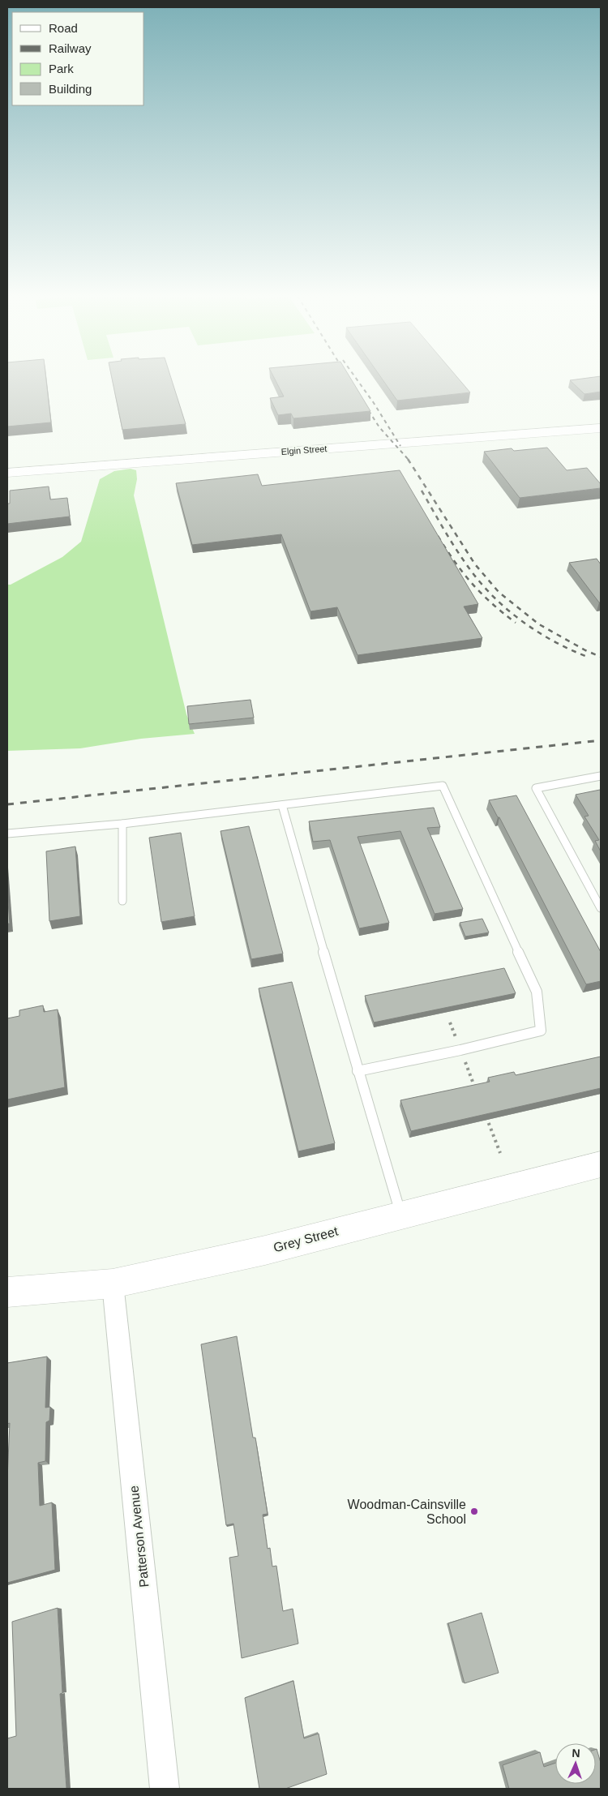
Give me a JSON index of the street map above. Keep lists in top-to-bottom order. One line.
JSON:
{"streets":{"main road":["Elgin Street","Grey Street"],"street":["Patterson Avenue"]},"crossings":[["Grey Street","Patterson Avenue"]],"places":["Woodman-Cainsville School"],"legend":["Road","Railway","Park","Building"],"north":"top"}
